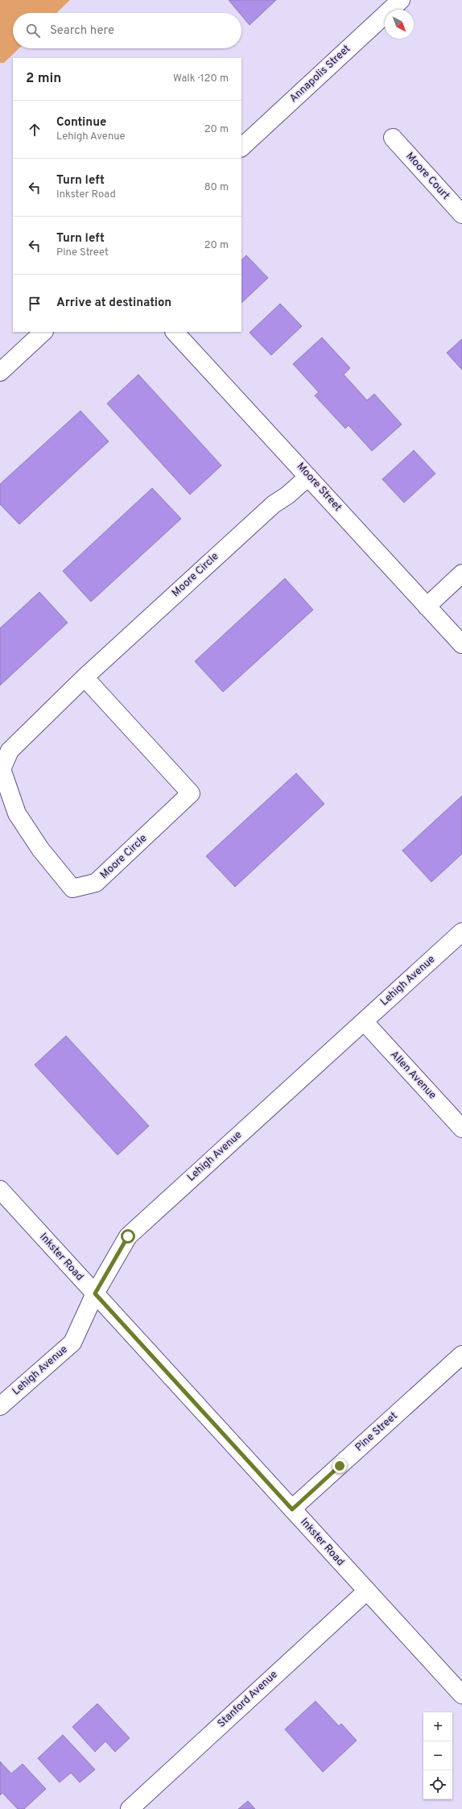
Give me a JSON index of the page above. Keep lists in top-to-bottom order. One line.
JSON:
{"streets":{"street":["Annapolis Street","Moore Court","Moore Street","Moore Circle","Lehigh Avenue","Allen Avenue","Inkster Road","Pine Street","Stanford Avenue"]},"crossings":[["Moore Street","Moore Circle"],["Lehigh Avenue","Allen Avenue"],["Lehigh Avenue","Inkster Road"],["Inkster Road","Pine Street"],["Inkster Road","Stanford Avenue"]],"north":"bottom right","page":{"search":"Search here","heading":["2 min","Walk · 120 m"],"list":[["Continue","Lehigh Avenue","20 m"],["Turn left","Inkster Road","80 m"],["Turn left","Pine Street","20 m"],"Arrive at destination"],"map_buttons":["+","−"]}}
